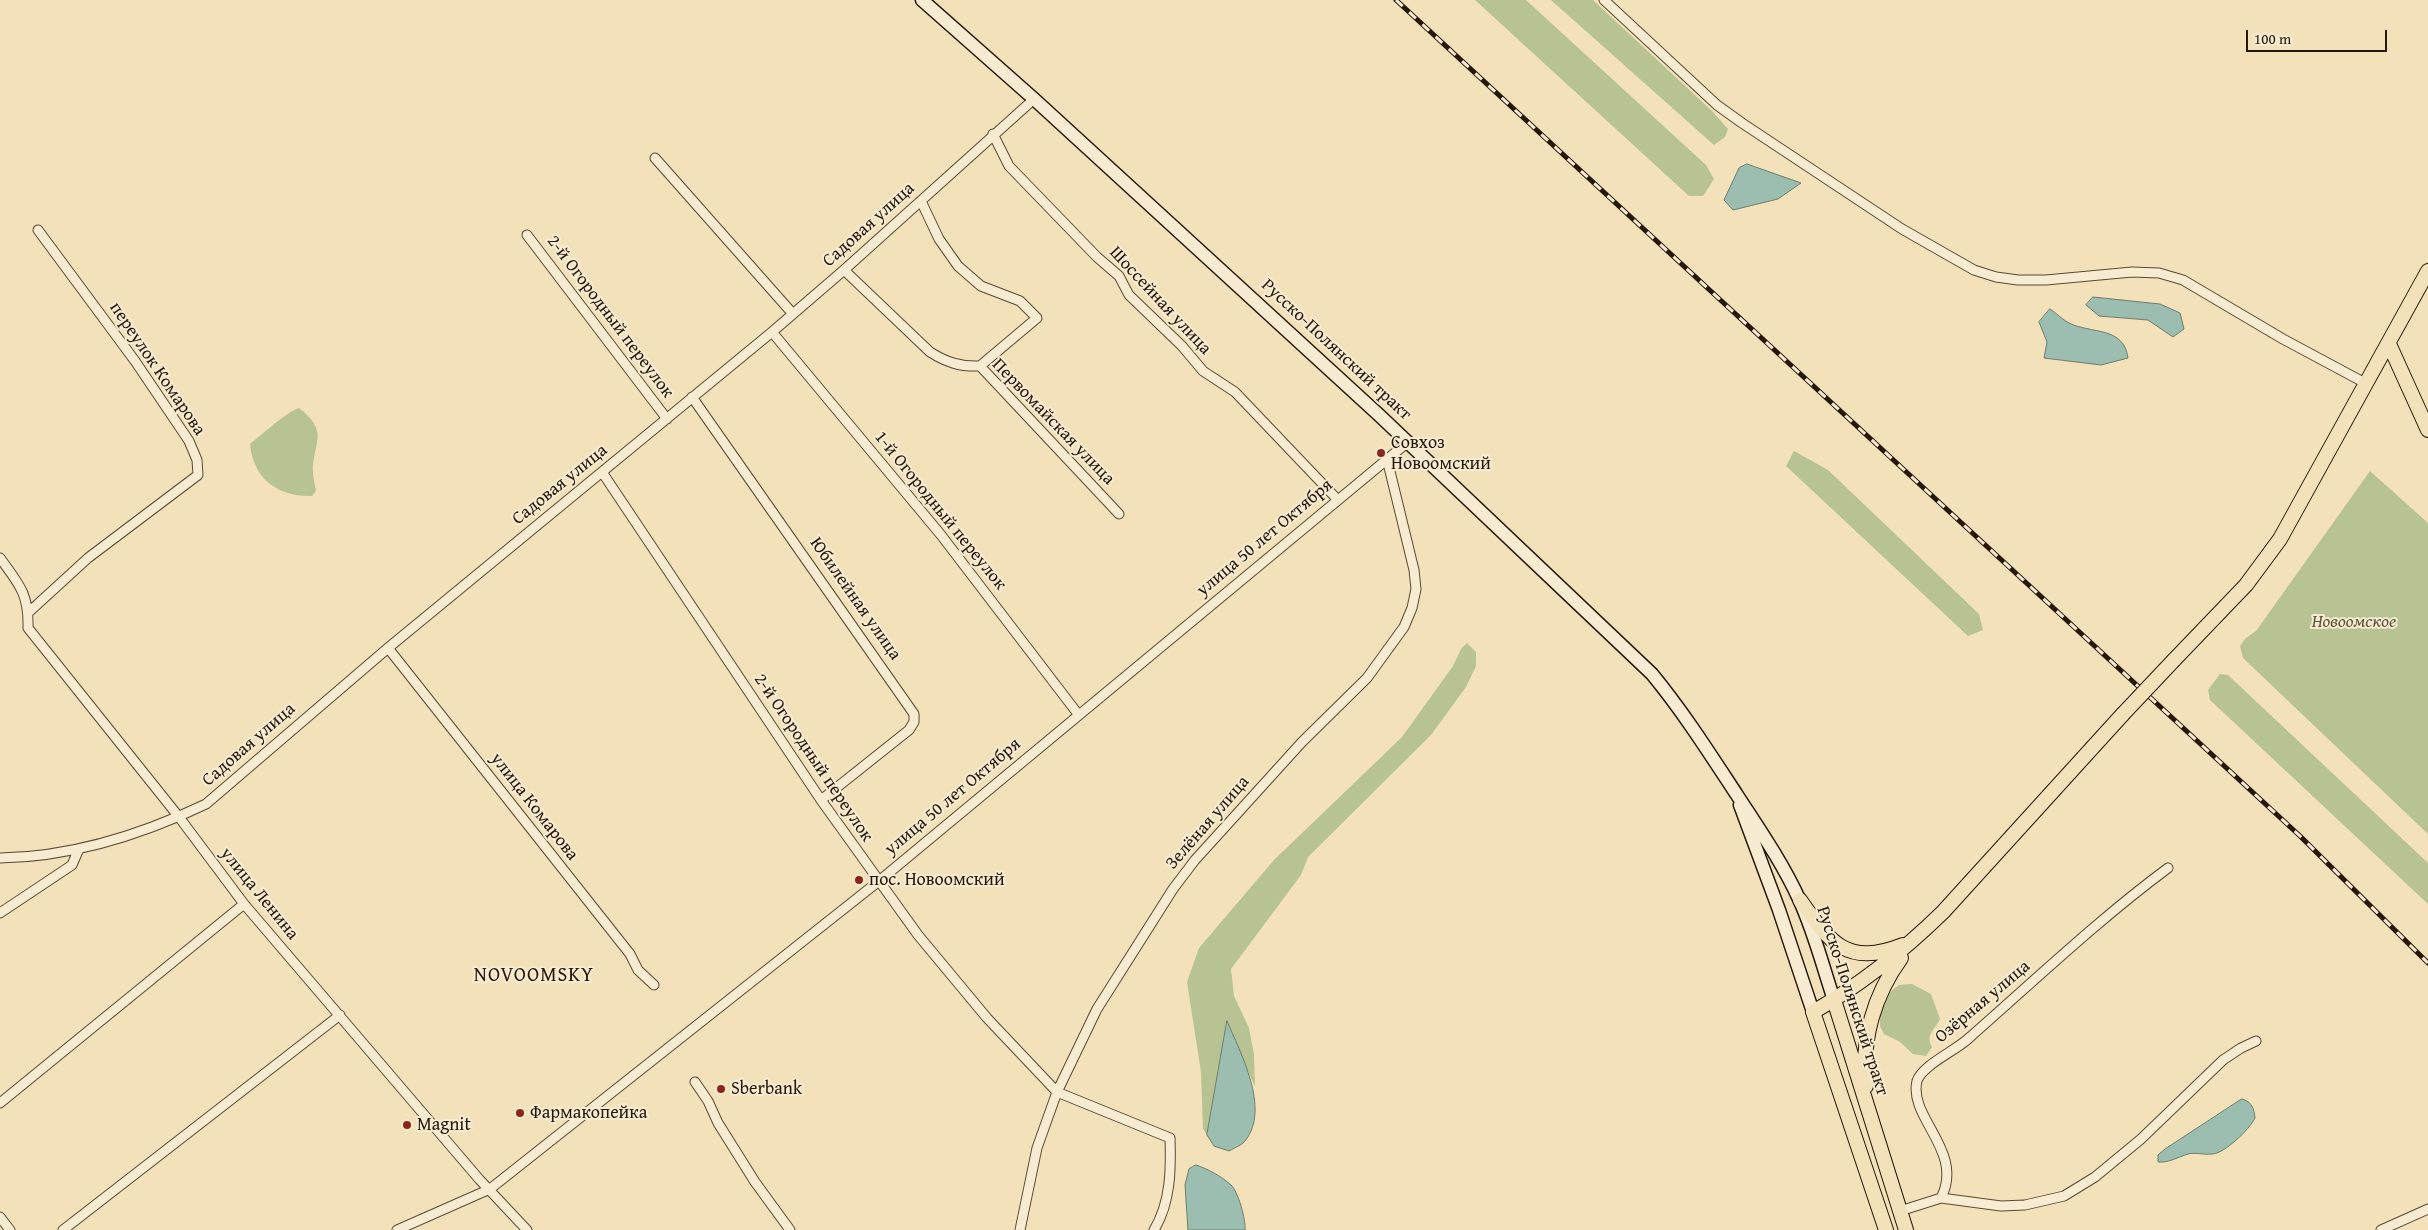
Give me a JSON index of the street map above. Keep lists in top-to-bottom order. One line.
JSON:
{"streets":{"main road":["Русско-Полянский тракт"],"street":["Садовая улица","Шоссейная улица","2-й Огородный переулок","переулок Комарова","Первомайская улица","1-й Огородный переулок","улица 50 лет Октября","Юбилейная улица","улица Комарова","Зелёная улица","улица Ленина","Озёрная улица"]},"crossings":[["Садовая улица","Шоссейная улица"],["Садовая улица","2-й Огородный переулок"],["Садовая улица","Русско-Полянский тракт"],["Садовая улица","Первомайская улица"],["Садовая улица","1-й Огородный переулок"],["Садовая улица","Юбилейная улица"],["Садовая улица","улица Комарова"],["Садовая улица","улица Ленина"],["Шоссейная улица","улица 50 лет Октября"],["2-й Огородный переулок","улица 50 лет Октября"],["2-й Огородный переулок","Юбилейная улица"],["2-й Огородный переулок","Зелёная улица"],["Русско-Полянский тракт","улица 50 лет Октября"],["переулок Комарова","улица Ленина"],["1-й Огородный переулок","улица 50 лет Октября"],["улица 50 лет Октября","Зелёная улица"],["улица 50 лет Октября","улица Ленина"]],"districts":["NOVOOMSKY"],"parks":["Новоомское"],"places":["Совхоз Новоомский","пос. Новоомский","Sberbank","Фармакопейка","Magnit"],"scale_bar":"100 m"}
